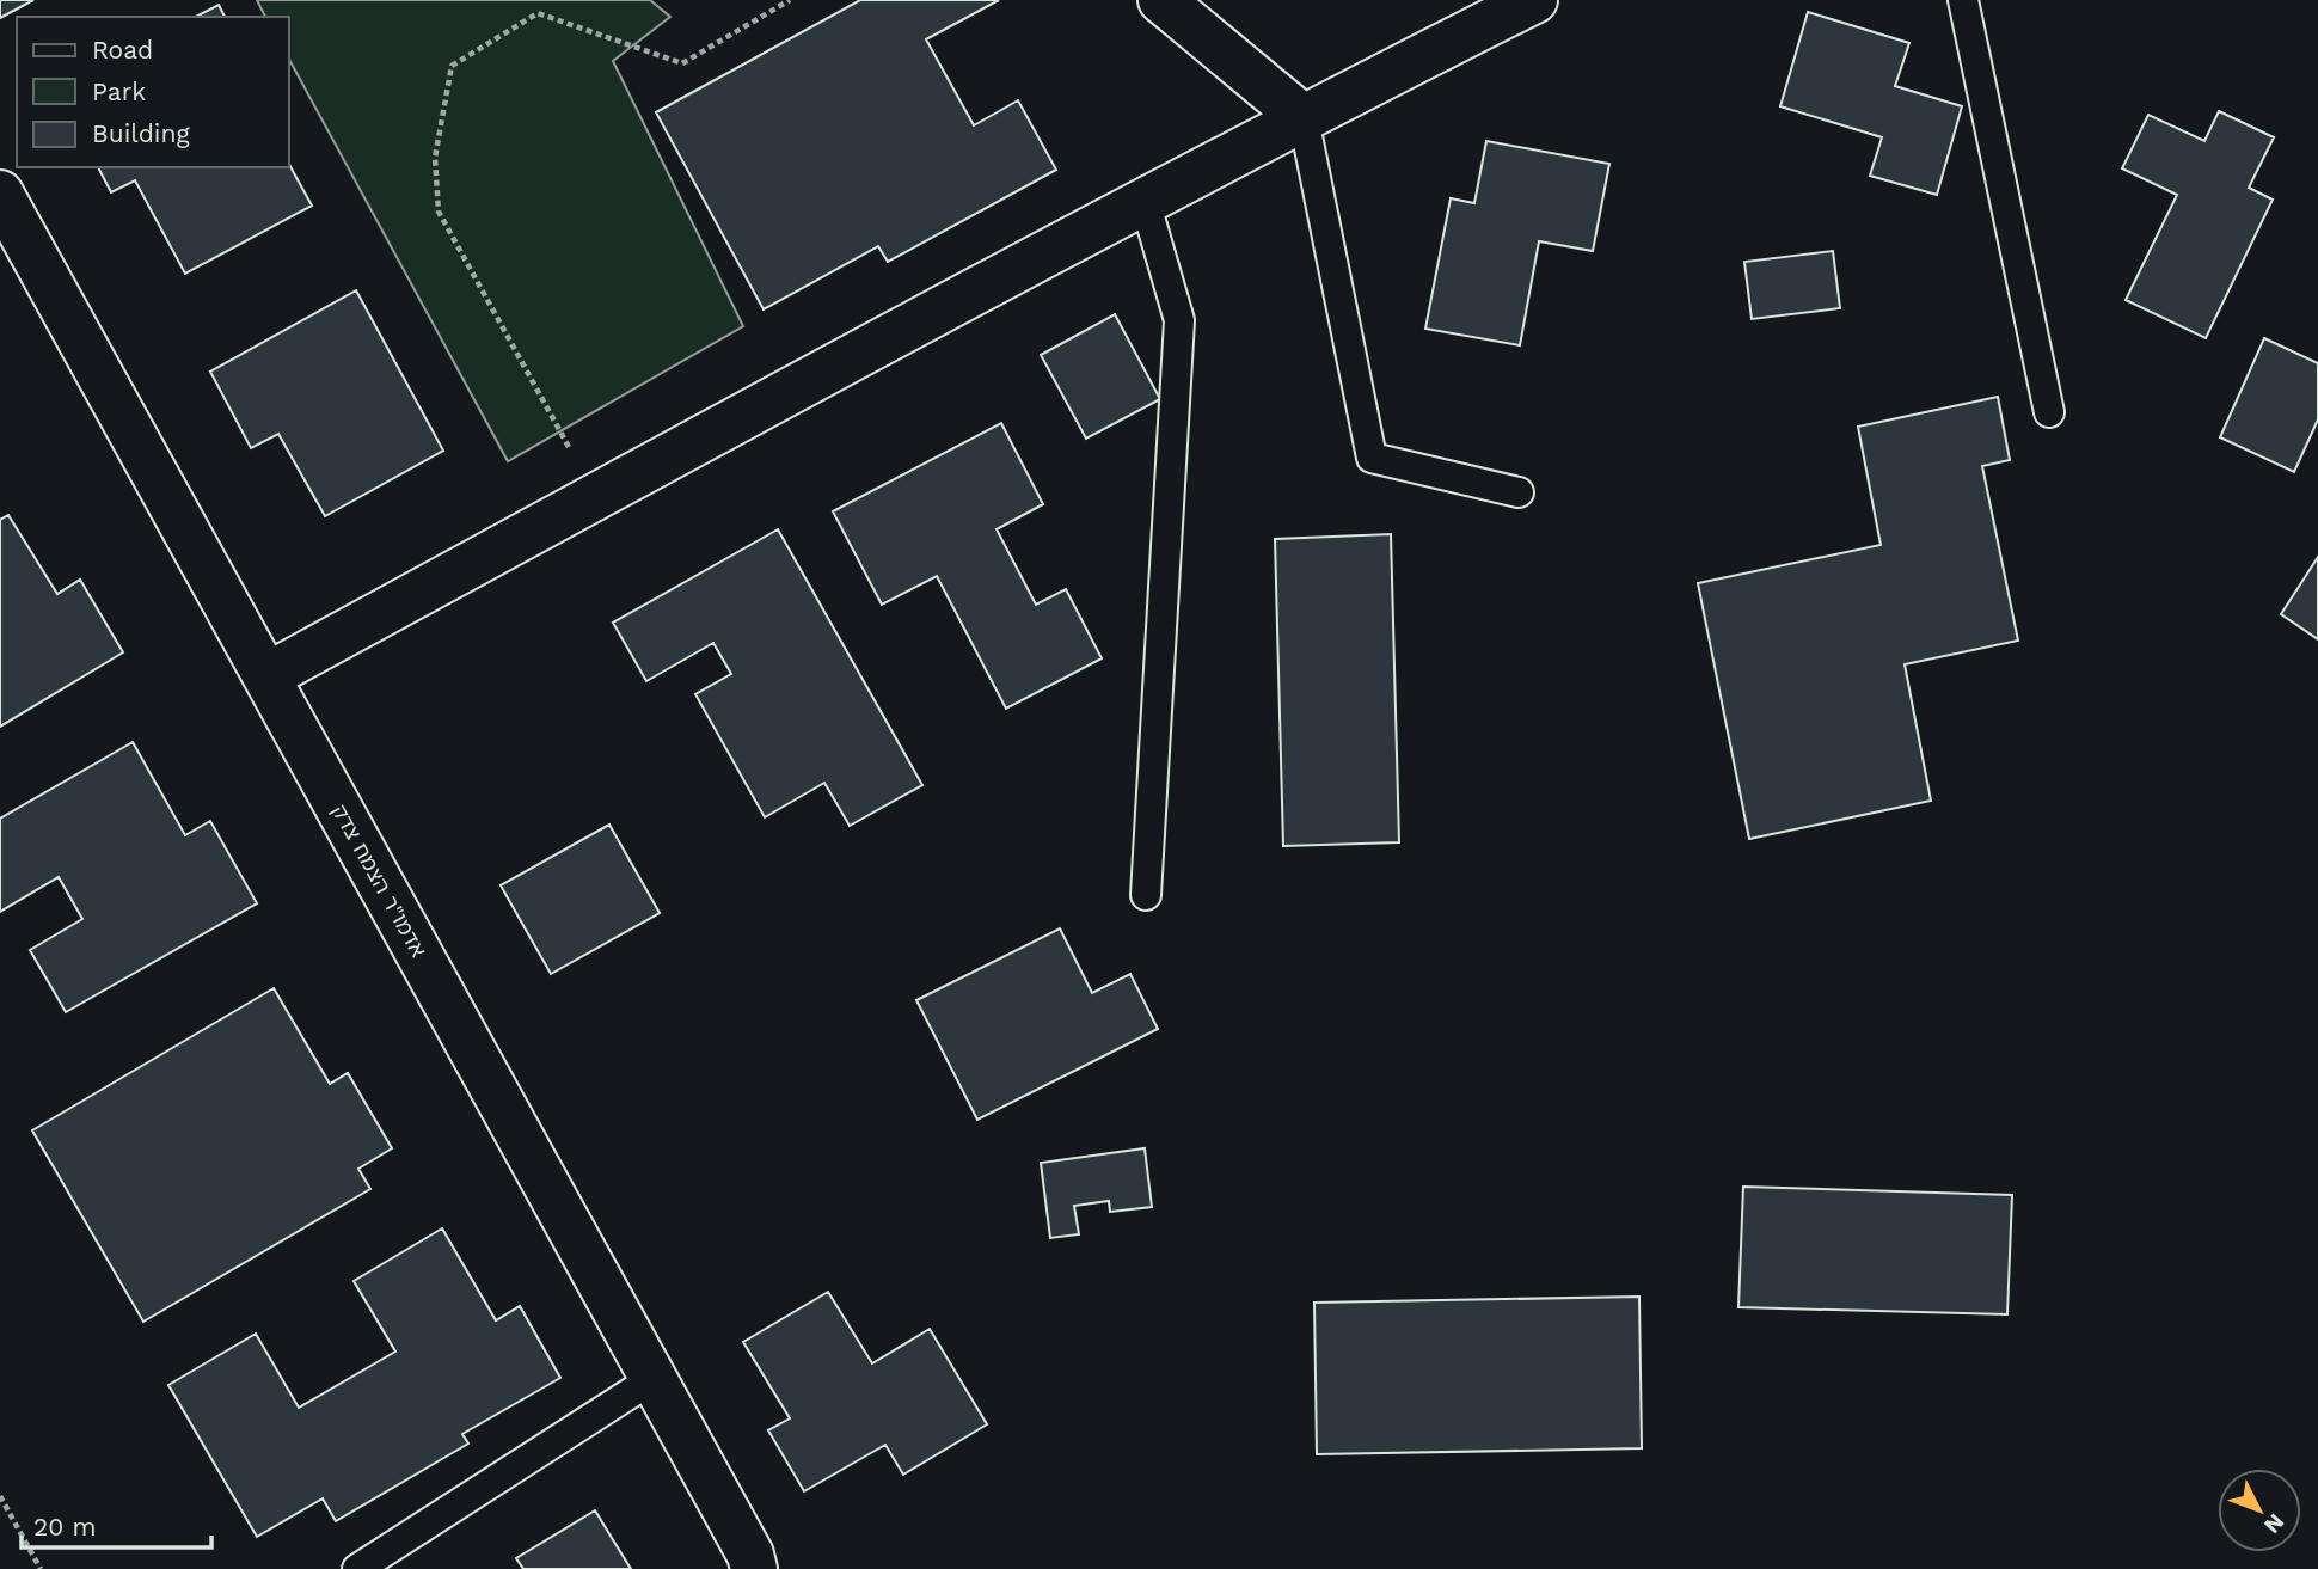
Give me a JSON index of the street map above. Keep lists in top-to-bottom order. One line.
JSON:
{"streets":{"street":["אדמו\"ר הצמח צדק"]},"legend":["Road","Park","Building"],"scale_bar":"20 m","north":"bottom right"}
